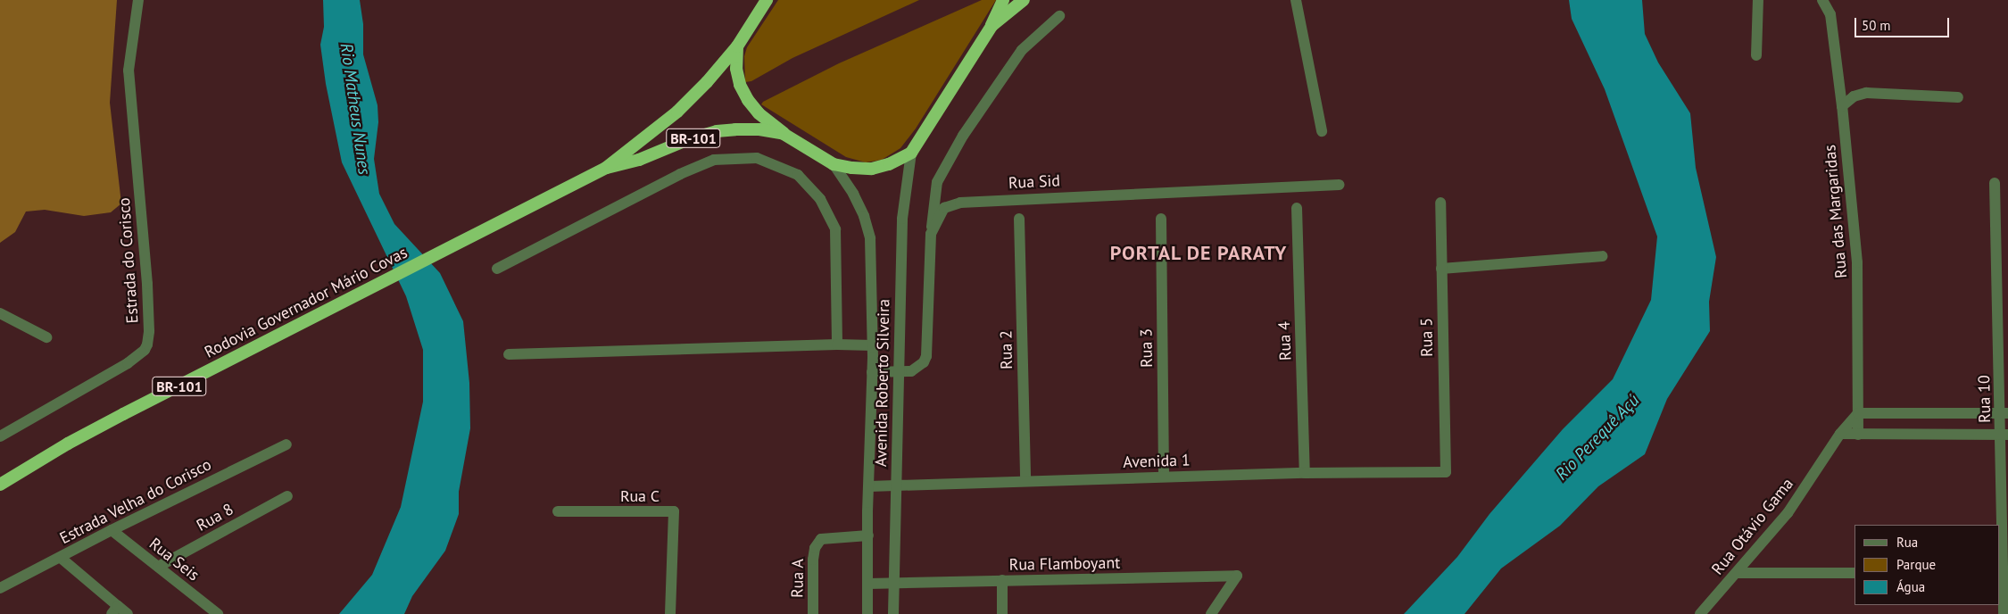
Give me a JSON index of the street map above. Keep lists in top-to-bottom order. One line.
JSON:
{"streets":{"highway":["BR-101","Rodovia Governador Mário Covas"],"street":["Rua Sid","Rua das Margaridas","Estrada do Corisco","Rua 5","Rua 4","Rua 3","Rua 2","Avenida Roberto Silveira","Rua 10","Avenida 1","Rua C","Estrada Velha do Corisco","Rua 8","Rua Otávio Gama","Rua Seis","Rua Flamboyant","Rua A"]},"crossings":[["Rua Sid","Avenida Roberto Silveira"],["Rua das Margaridas","Rua Otávio Gama"],["Rodovia Governador Mário Covas","Avenida Roberto Silveira"],["Rua 5","Avenida 1"],["Rua 4","Avenida 1"],["Rua 3","Avenida 1"],["Rua 2","Avenida 1"],["Avenida Roberto Silveira","Avenida 1"],["Avenida Roberto Silveira","Rua Flamboyant"],["Avenida Roberto Silveira","Rua A"],["Estrada Velha do Corisco","Rua Seis"],["Rua 8","Rua Seis"]],"districts":["PORTAL DE PARATY"],"water":["Rio Matheus Nunes","Rio Perequê Açú"],"legend":["Rua","Parque","Água"],"scale_bar":"50 m"}
